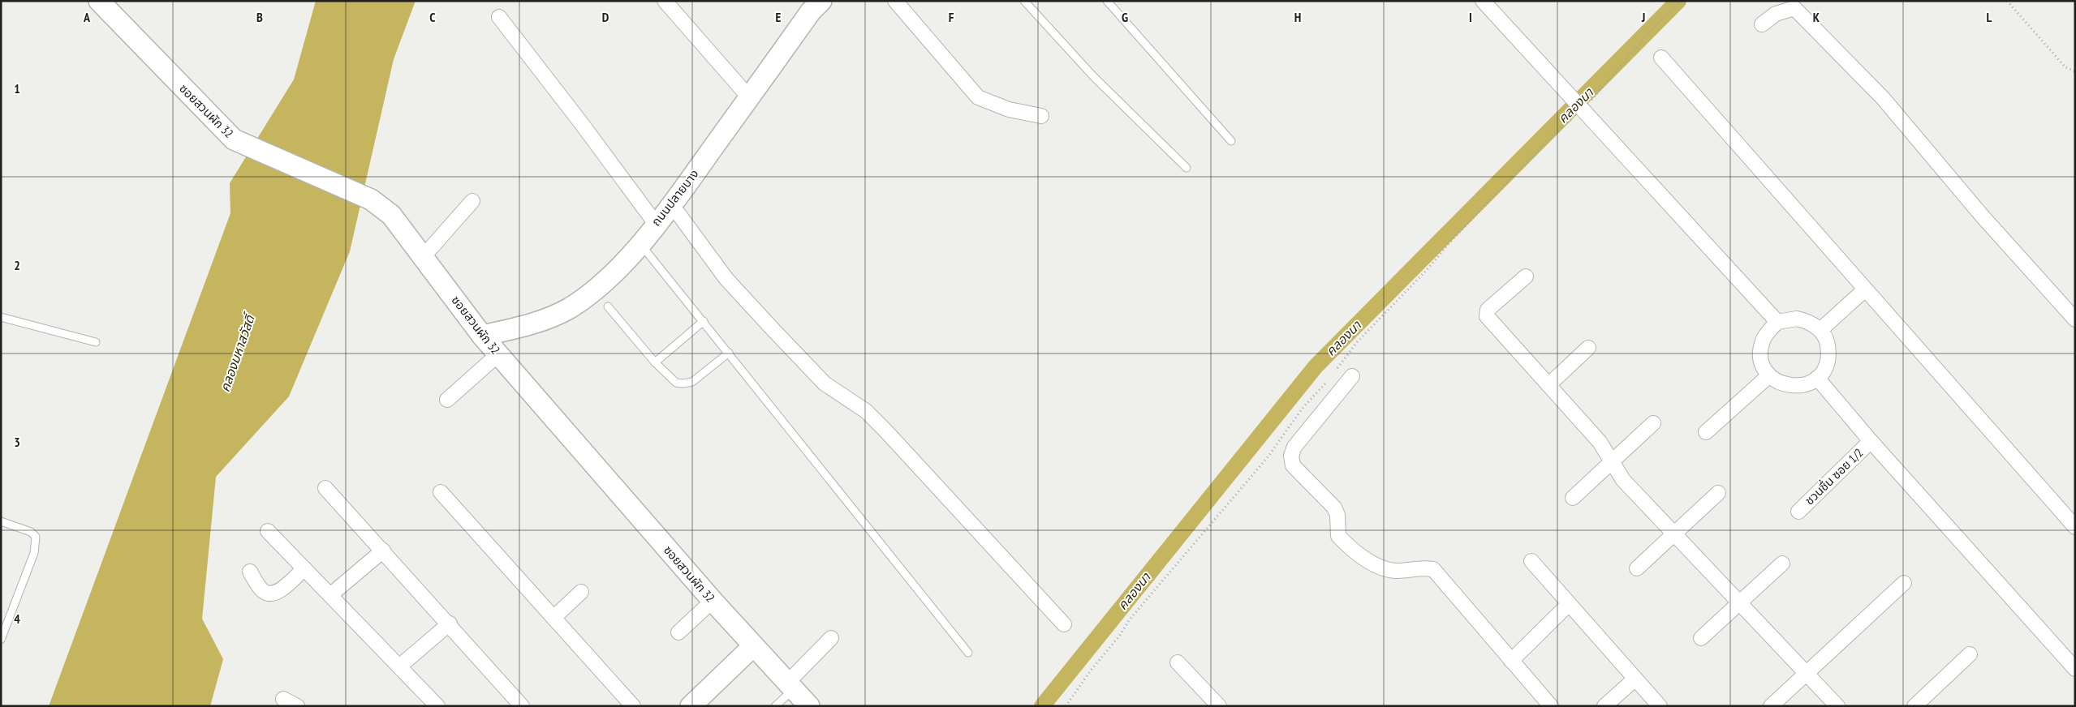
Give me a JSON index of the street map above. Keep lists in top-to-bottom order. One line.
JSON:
{"streets":{"street":["ซอยสวนผัก 32","ถนนปลายบาง","ชวนชื่น ซอย 1/2"]},"crossings":[["ซอยสวนผัก 32","ถนนปลายบาง"]],"water":["คลองนา","คลองมหาสวัสดิ์"],"grid":{"columns":["A","B","C","D","E","F","G","H","I","J","K","L"],"rows":["1","2","3","4"]}}
